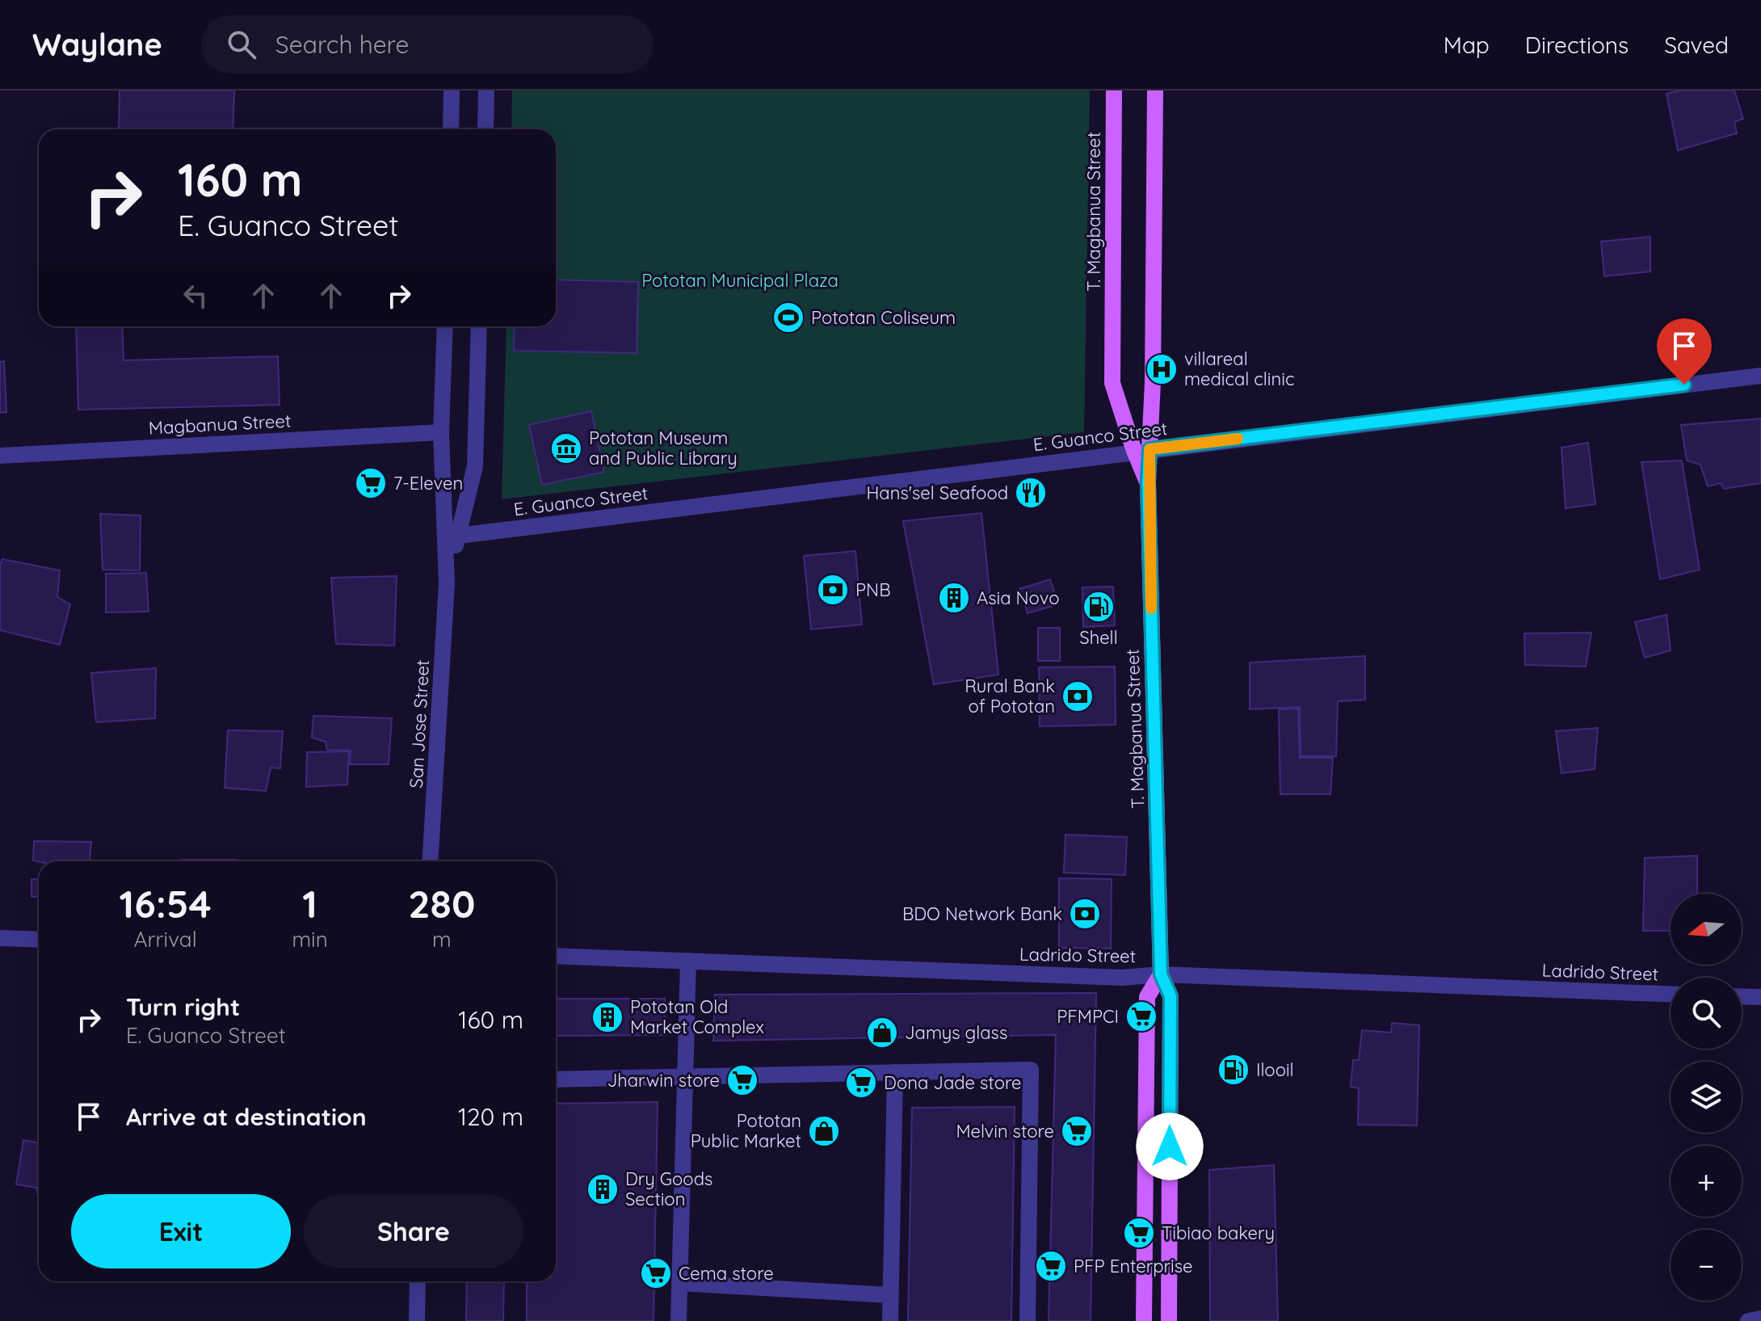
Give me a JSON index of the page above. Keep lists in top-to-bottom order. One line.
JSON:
{"streets":{"main road":["T. Magbanua Street"],"street":["Magbanua Street","E. Guanco Street","San Jose Street","Ladrido Street"]},"crossings":[["T. Magbanua Street","E. Guanco Street"],["T. Magbanua Street","Ladrido Street"],["Magbanua Street","San Jose Street"],["E. Guanco Street","San Jose Street"]],"parks":["Pototan Municipal Plaza"],"places":{"sports":["Pototan Coliseum"],"hospital":["villareal medical clinic"],"museum":["Pototan Museum and Public Library"],"supermarket":["7-Eleven","PFMPCI","Jharwin store","Dona Jade store","Melvin store","Tibiao bakery","PFP Enterprise","Cema store"],"restaurant":["Hans'sel Seafood"],"bank":["PNB","Rural Bank of Pototan","BDO Network Bank"],"building":["Asia Novo","Pototan Old Market Complex","Dry Goods Section"],"fuel station":["Shell","Ilooil"],"shop":["Jamys glass","Pototan Public Market"]},"north":"left","page":{"header":"Waylane","search":"Search here","nav":["Map","Directions","Saved"],"turn":["160 m","E. Guanco Street"],"eta":["16:54","Arrival","1","min","280","m"],"map_buttons":["+","−"],"list":[{"name":"Turn right","note":"E. Guanco Street","value":"160 m"},{"name":"Arrive at destination","value":"120 m"}],"buttons":["Exit","Share"]}}
